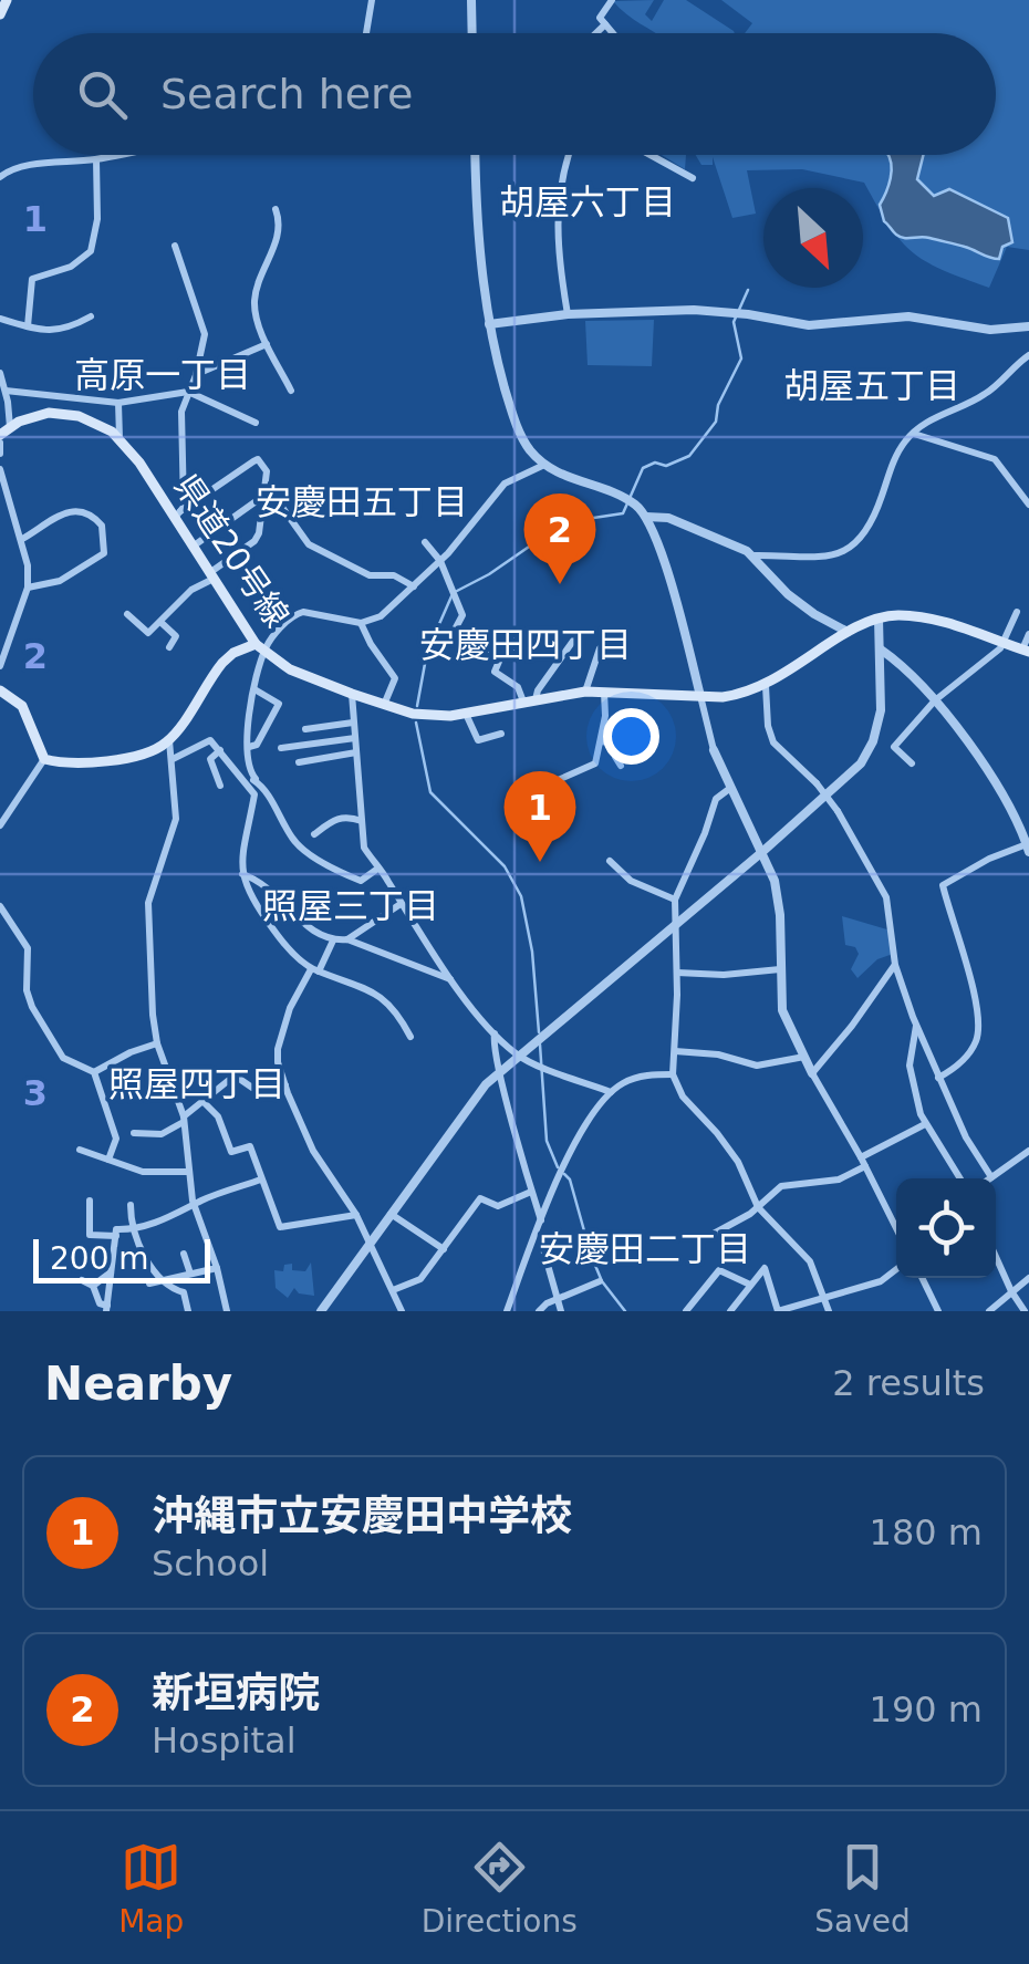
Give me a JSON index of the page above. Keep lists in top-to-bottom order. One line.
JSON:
{"streets":{"main road":["県道20号線"]},"districts":["胡屋六丁目","高原一丁目","胡屋五丁目","安慶田五丁目","安慶田四丁目","照屋三丁目","照屋四丁目","安慶田二丁目"],"scale_bar":"200 m","north":"bottom right","page":{"search":"Search here","pins":["2","1"],"scale":"200 m","heading":["Nearby","2 results"],"list":[{"mark":"1","name":"沖縄市立安慶田中学校","note":"School","value":"180 m"},{"mark":"2","name":"新垣病院","note":"Hospital","value":"190 m"}],"nav":["Map","Directions","Saved"]},"grid":{"rows":["1","2","3"]}}
